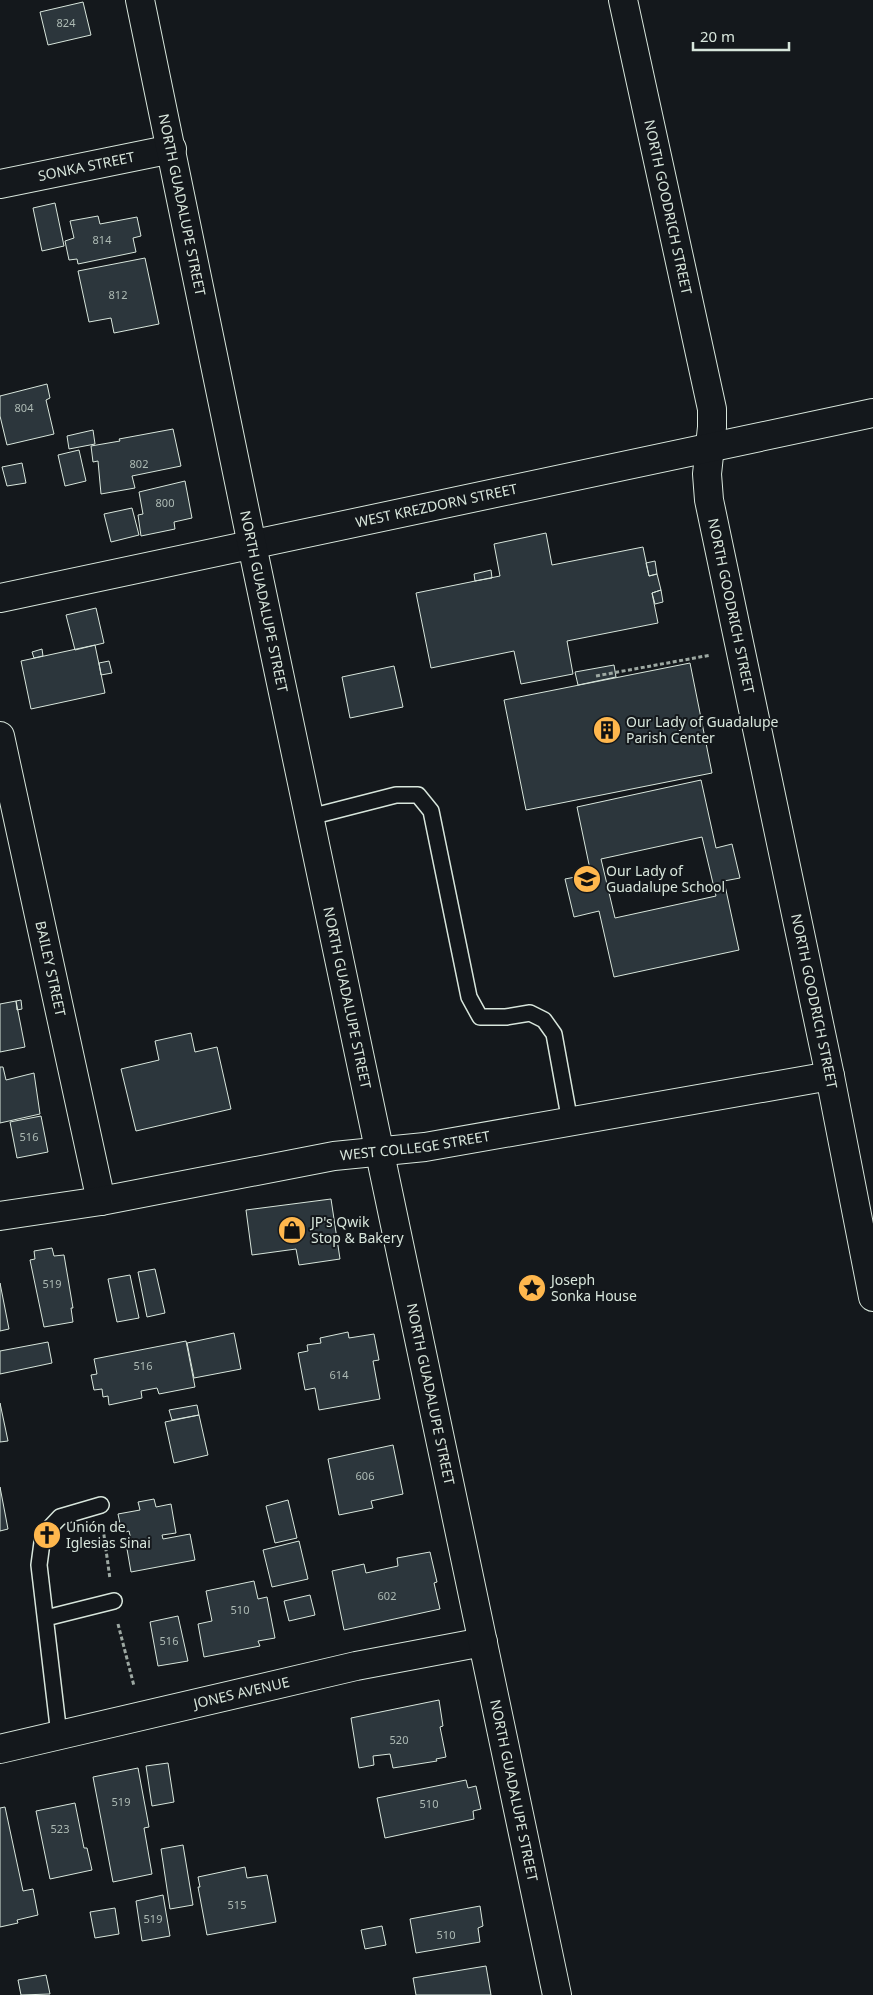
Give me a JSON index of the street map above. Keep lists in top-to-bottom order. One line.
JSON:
{"streets":{"street":["SONKA STREET","NORTH GUADALUPE STREET","NORTH GOODRICH STREET","WEST KREZDORN STREET","BAILEY STREET","WEST COLLEGE STREET","JONES AVENUE"]},"crossings":[["SONKA STREET","NORTH GUADALUPE STREET"],["NORTH GUADALUPE STREET","WEST KREZDORN STREET"],["NORTH GUADALUPE STREET","WEST COLLEGE STREET"],["NORTH GUADALUPE STREET","JONES AVENUE"],["NORTH GOODRICH STREET","WEST KREZDORN STREET"],["NORTH GOODRICH STREET","WEST COLLEGE STREET"],["BAILEY STREET","WEST COLLEGE STREET"]],"places":{"building":["Our Lady of Guadalupe Parish Center"],"school or university":["Our Lady of Guadalupe School"],"shop":["JP's Qwik Stop & Bakery"],"place":["Joseph Sonka House"],"church":["Unión de Iglesias Sinai"]},"house_numbers":["824","814","812","804","802","800","516","519","516","614","606","602","510","516","520","519","510","523","515","519","510"],"scale_bar":"20 m"}
